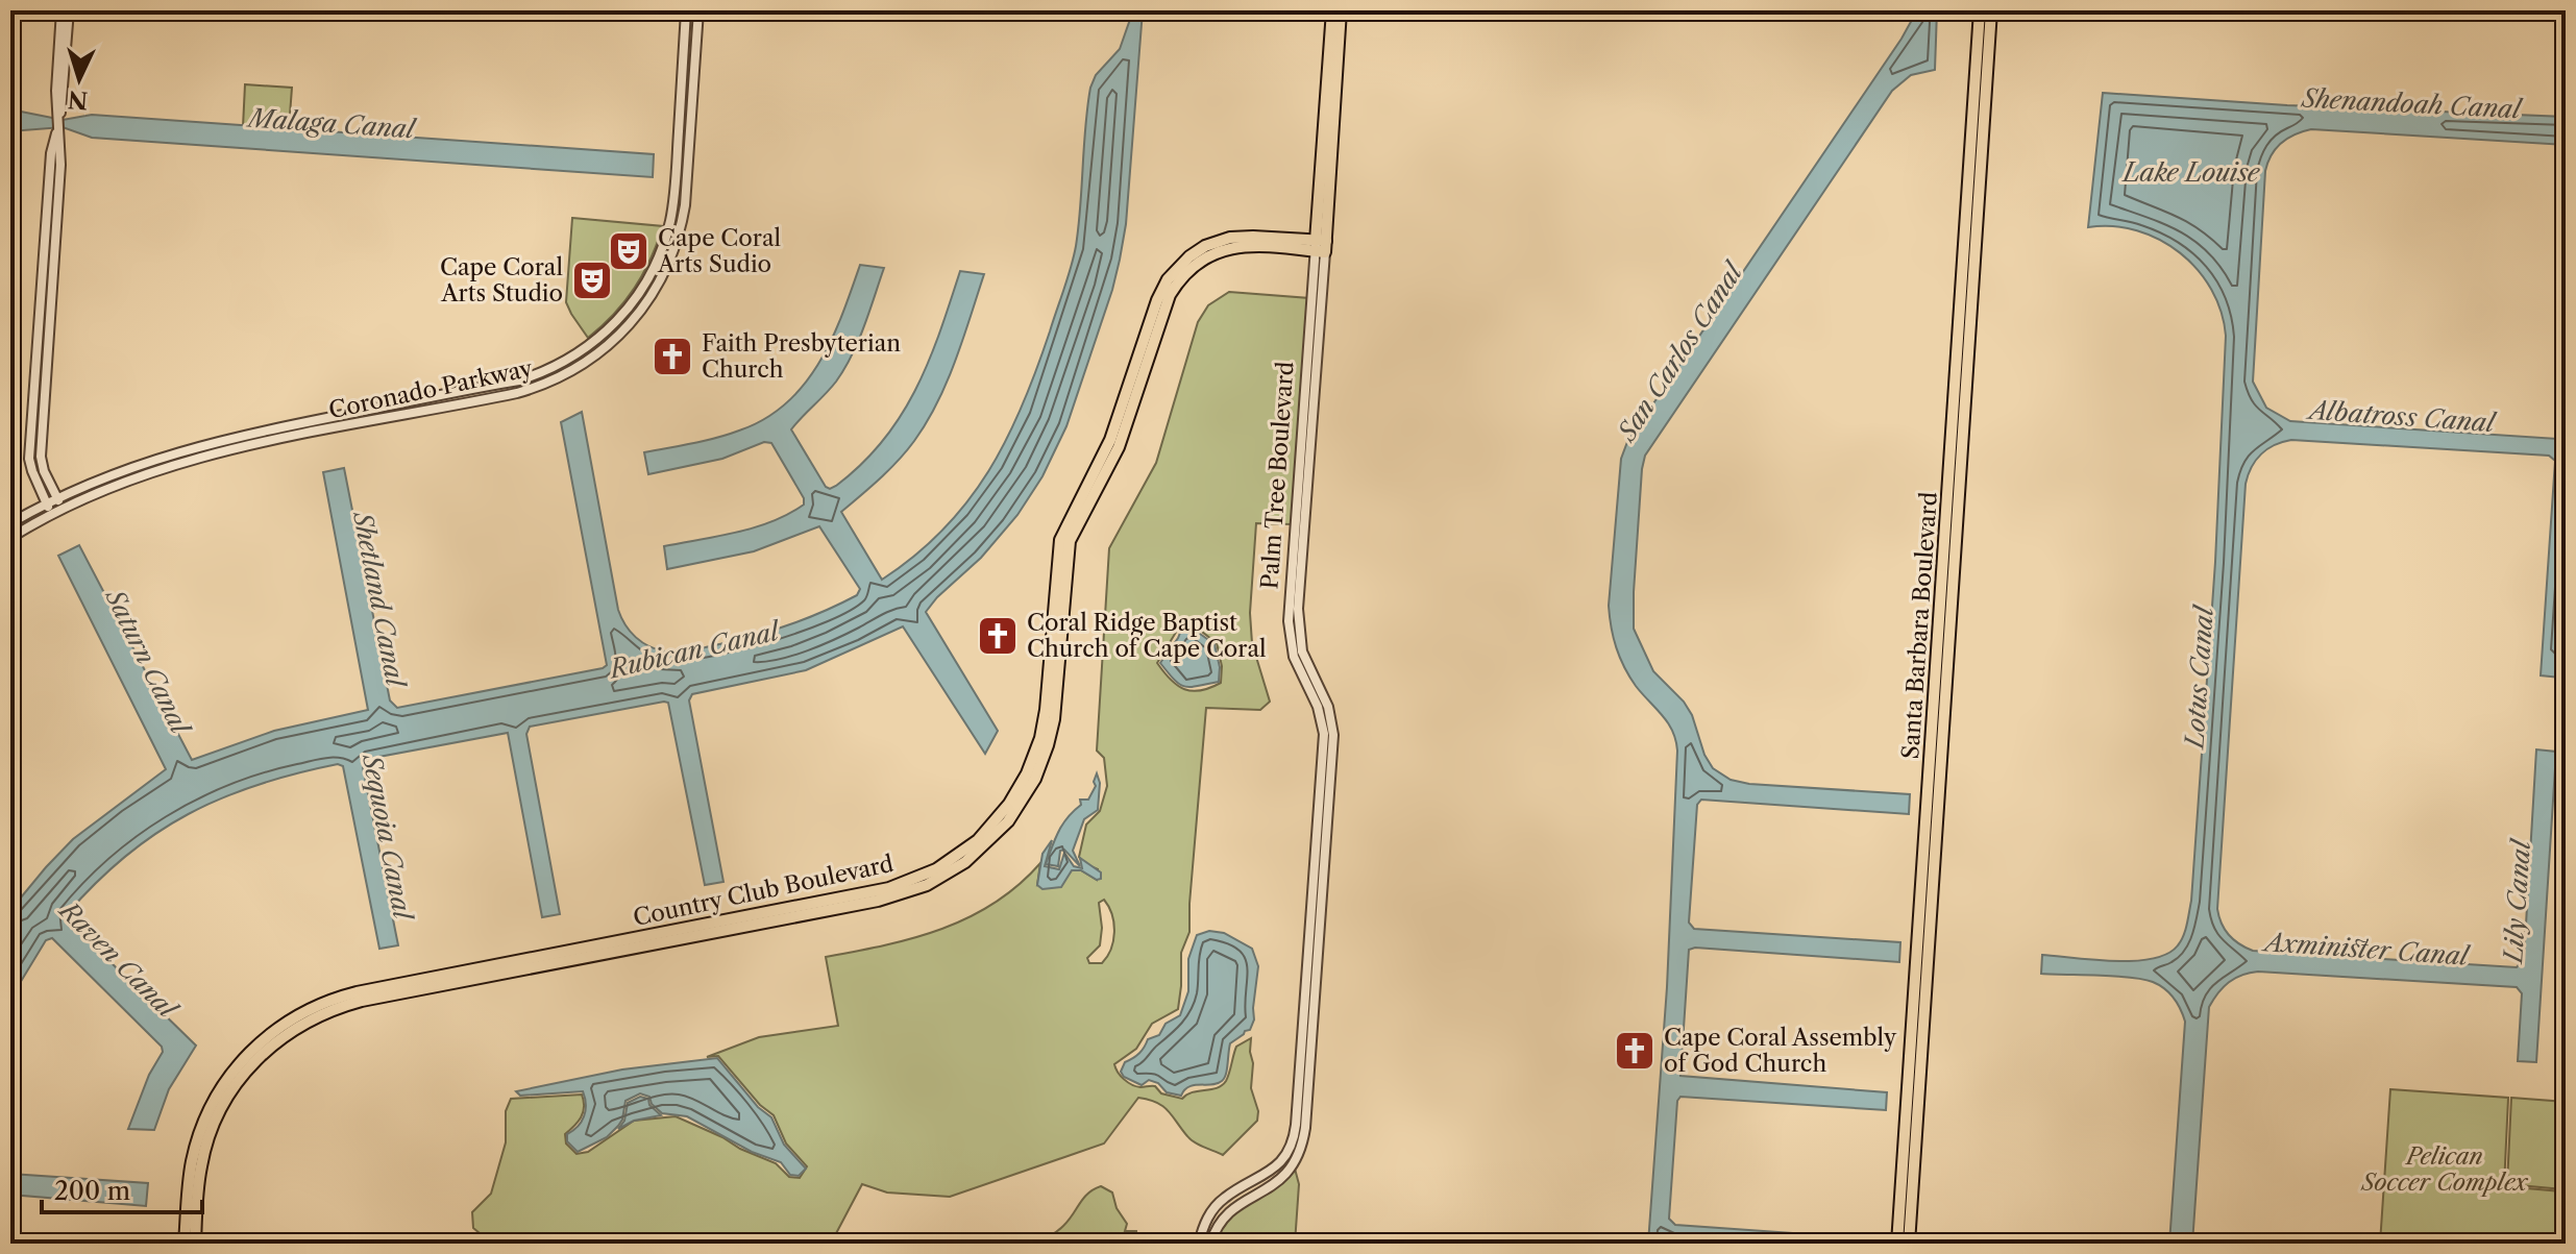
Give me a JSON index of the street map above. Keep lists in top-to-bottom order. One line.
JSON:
{"streets":{"main road":["Palm Tree Boulevard","Santa Barbara Boulevard","Country Club Boulevard"],"street":["Coronado Parkway"]},"crossings":[["Palm Tree Boulevard","Country Club Boulevard"]],"water":["Shenandoah Canal","Malaga Canal","Lake Louise","San Carlos Canal","Albatross Canal","Shetland Canal","Rubican Canal","Saturn Canal","Lotus Canal","Sequoia Canal","Lily Canal","Axminister Canal","Raven Canal"],"parks":["Pelican Soccer Complex"],"places":{"theatre":["Cape Coral Arts Sudio","Cape Coral Arts Studio"],"church":["Faith Presbyterian Church","Coral Ridge Baptist Church of Cape Coral","Cape Coral Assembly of God Church"]},"scale_bar":"200 m","north":"bottom"}
